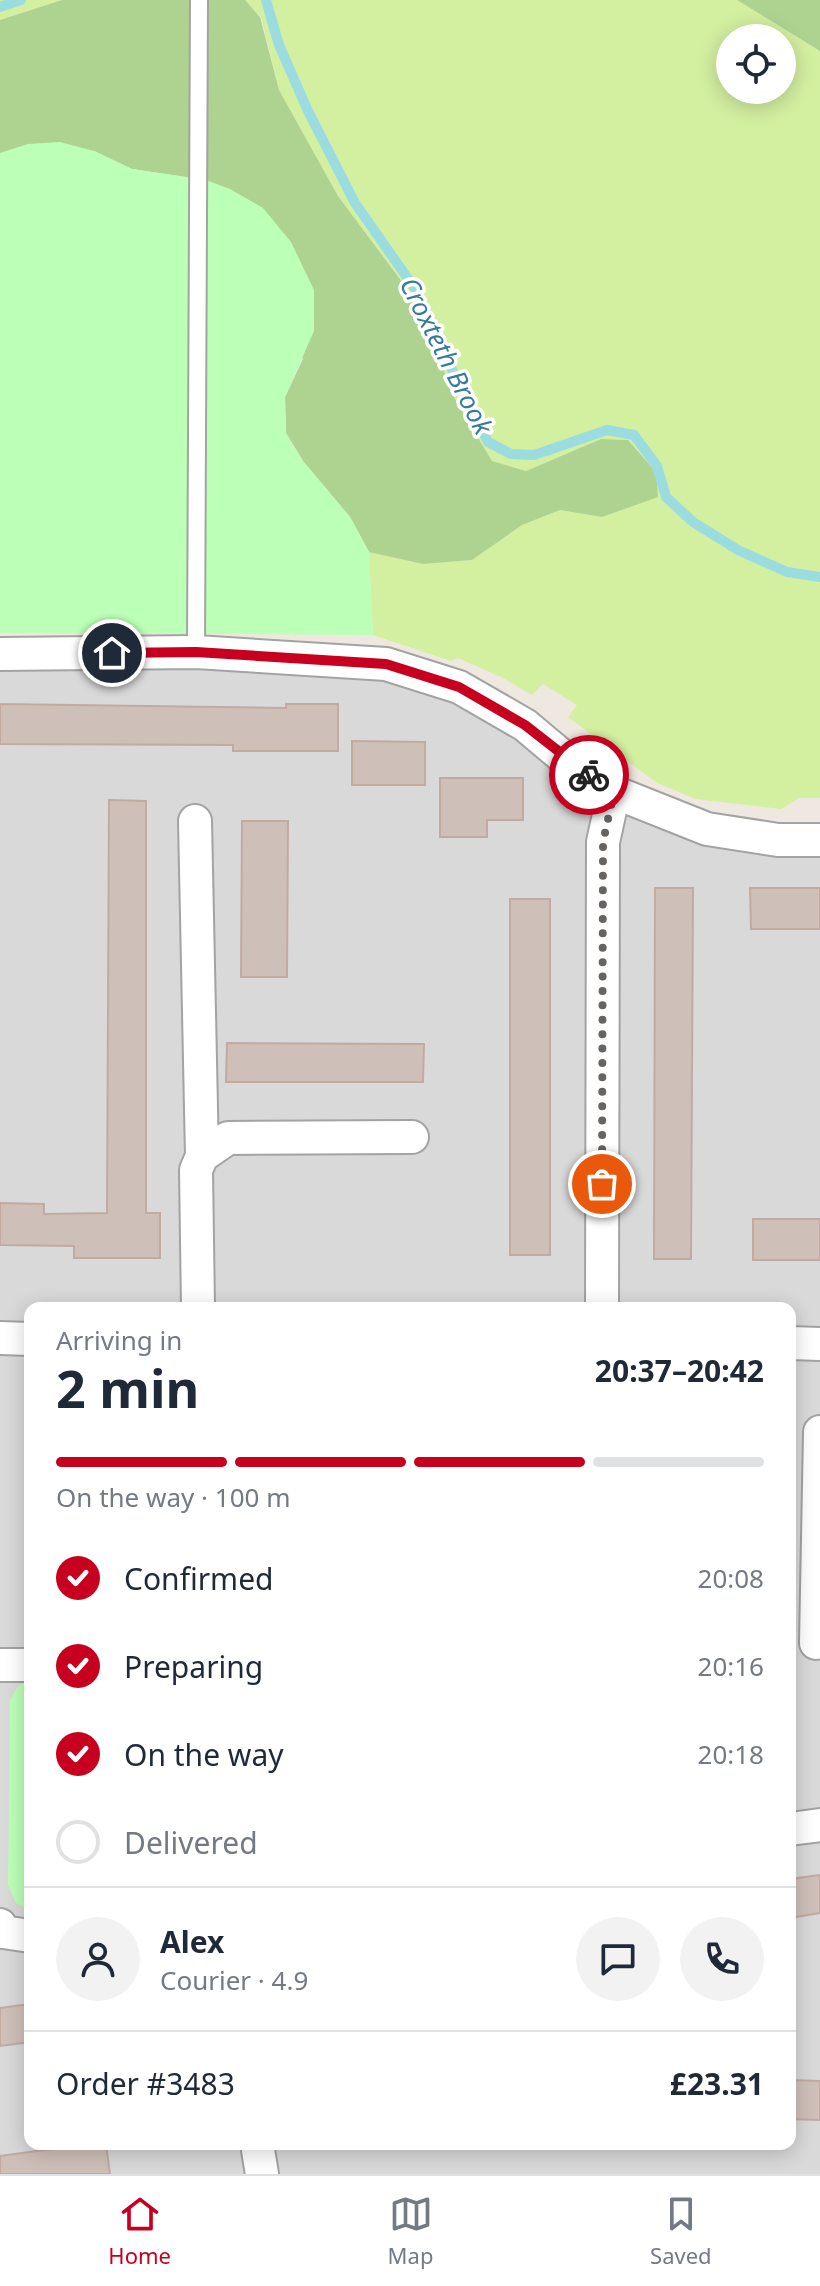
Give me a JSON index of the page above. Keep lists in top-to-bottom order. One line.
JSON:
{"water":["Croxteth Brook"],"page":{"heading":["2 min","Arriving in","20:37–20:42"],"panel":["Alex","Courier · 4.9","Order #3483","£23.31"],"bar":"On the way · 100 m","list":[["Confirmed","20:08"],["Preparing","20:16"],["On the way","20:18"],"Delivered"],"tabs":["Home","Map","Saved"]}}
